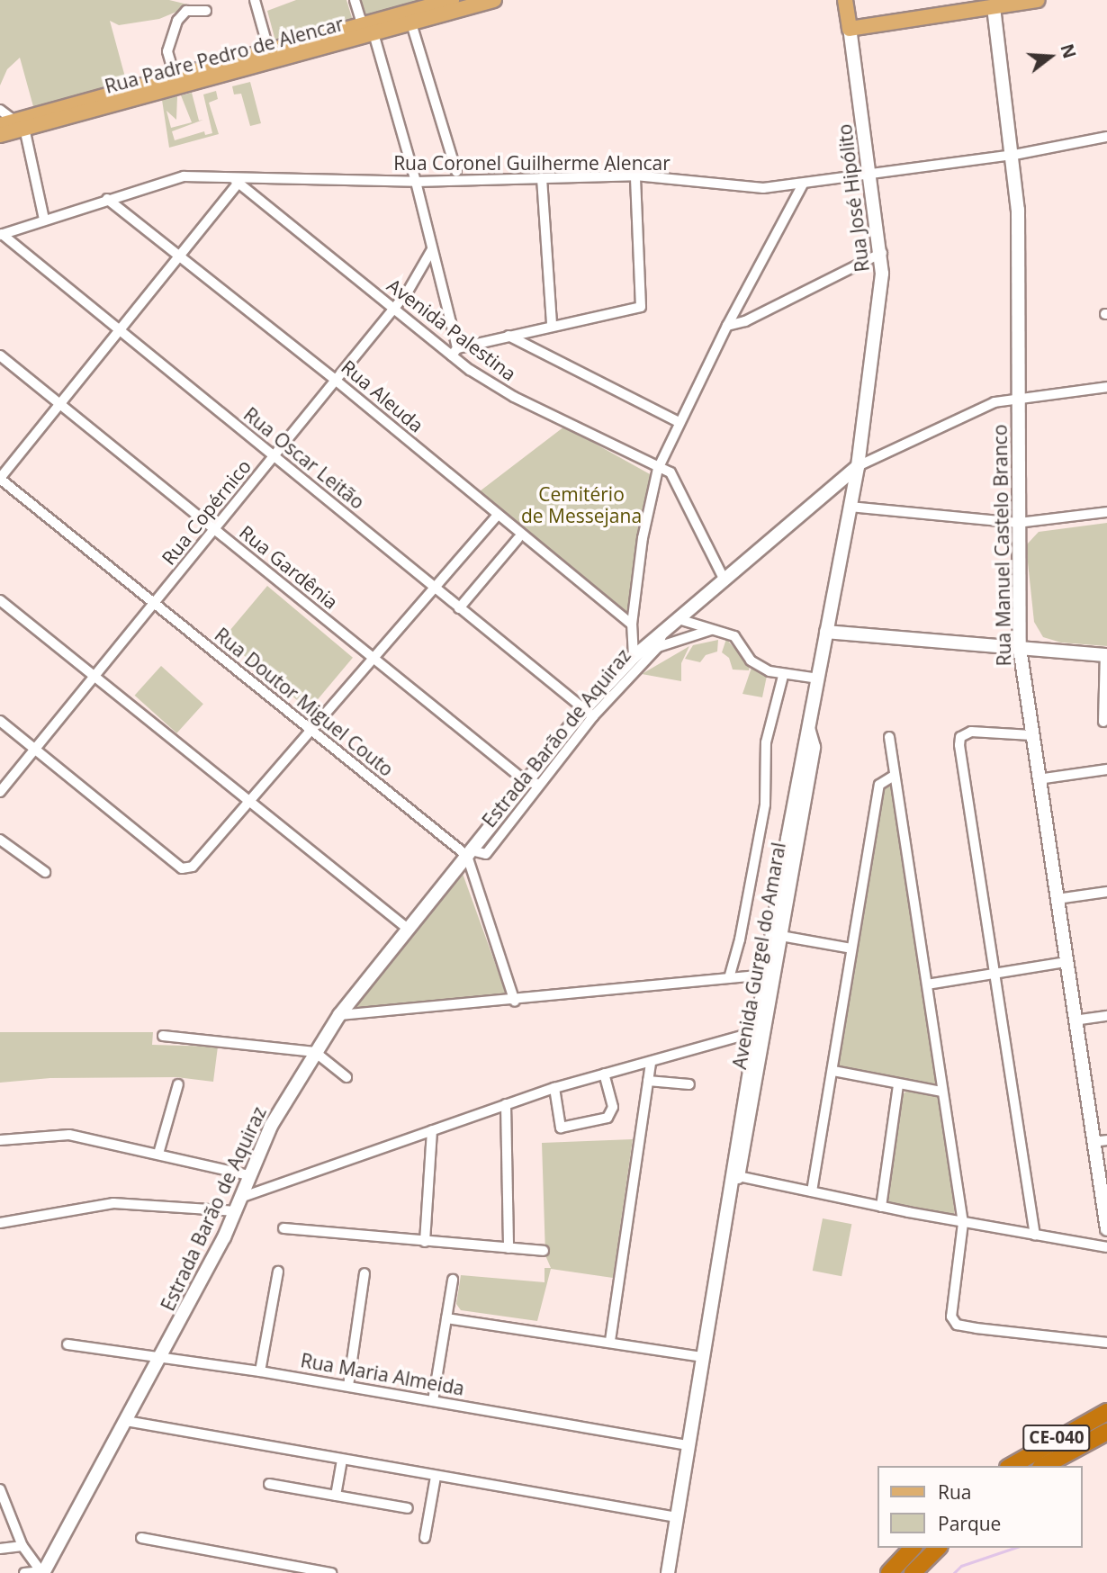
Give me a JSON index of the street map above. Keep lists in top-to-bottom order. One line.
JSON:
{"streets":{"highway":["CE-040"],"main road":["Rua Padre Pedro de Alencar","Rua José Hipólito"],"street":["Rua Coronel Guilherme Alencar","Avenida Palestina","Rua Aleuda","Rua Oscar Leitão","Rua Copérnico","Rua Manuel Castelo Branco","Rua Gardênia","Rua Doutor Miguel Couto","Estrada Barão de Aquiraz","Avenida Gurgel do Amaral","Rua Maria Almeida"]},"crossings":[["Rua Coronel Guilherme Alencar","Rua José Hipólito"],["Rua Coronel Guilherme Alencar","Avenida Palestina"],["Rua Coronel Guilherme Alencar","Rua Aleuda"],["Rua Coronel Guilherme Alencar","Rua Oscar Leitão"],["Rua Coronel Guilherme Alencar","Rua Manuel Castelo Branco"],["Rua José Hipólito","Estrada Barão de Aquiraz"],["Rua José Hipólito","Avenida Gurgel do Amaral"],["Avenida Palestina","Rua Copérnico"],["Avenida Palestina","Estrada Barão de Aquiraz"],["Rua Aleuda","Rua Copérnico"],["Rua Oscar Leitão","Rua Copérnico"],["Rua Oscar Leitão","Estrada Barão de Aquiraz"],["Rua Copérnico","Rua Gardênia"],["Rua Copérnico","Rua Doutor Miguel Couto"],["Rua Gardênia","Estrada Barão de Aquiraz"],["Rua Doutor Miguel Couto","Estrada Barão de Aquiraz"],["Estrada Barão de Aquiraz","Avenida Gurgel do Amaral"],["Estrada Barão de Aquiraz","Rua Maria Almeida"],["Avenida Gurgel do Amaral","Rua Maria Almeida"]],"parks":["Cemitério de Messejana"],"legend":["Rua","Parque"],"north":"right"}
